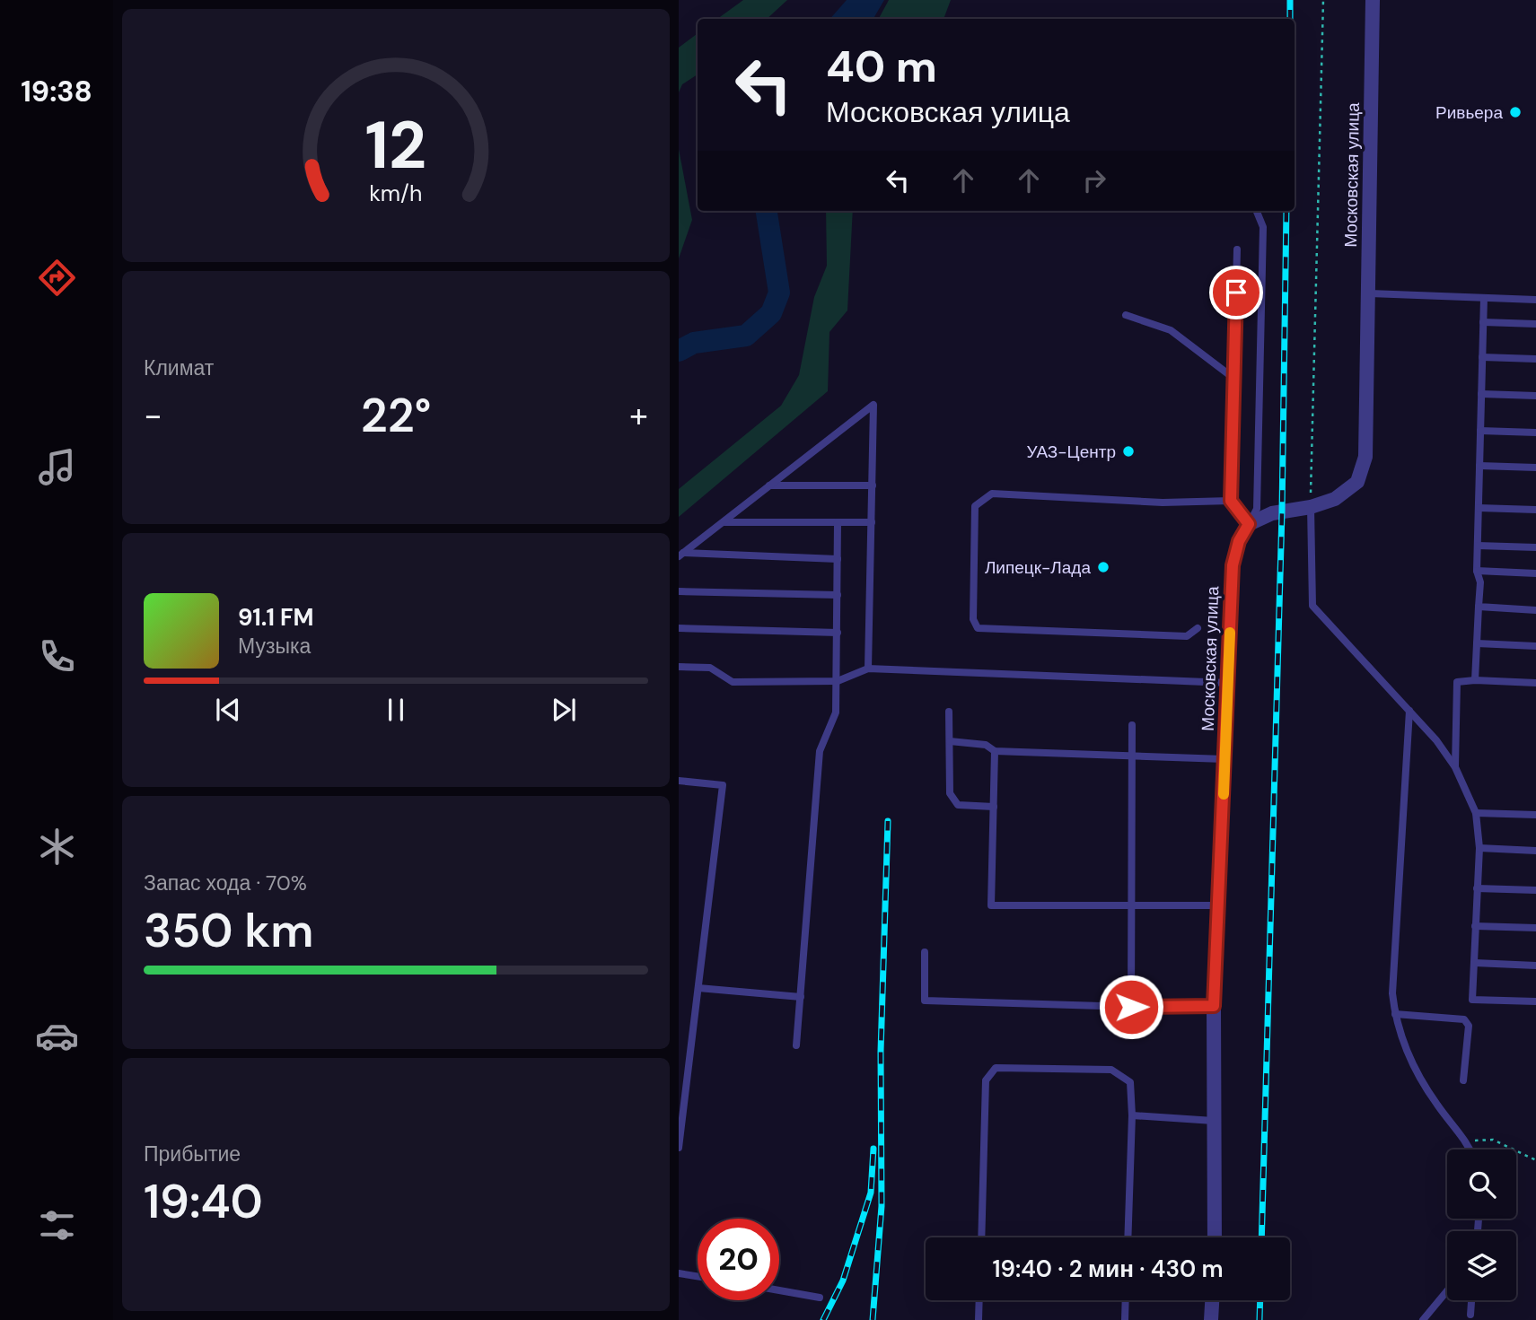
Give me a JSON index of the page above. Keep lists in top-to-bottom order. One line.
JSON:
{"streets":{"street":["Московская улица"]},"places":["Ривьера","УАЗ-Центр","Липецк-Лада"],"page":{"tabs":"19:38","turn":["40 m","Московская улица"],"tile":["Климат",["Запас хода · 70%","350 km"],["Прибытие","19:40"]],"heat":["−","22°","+"],"song":["91.1 FM","Музыка"],"limit":"20","trip":"19:40 · 2 мин · 430 m","gauge":["12","km/h"]}}
